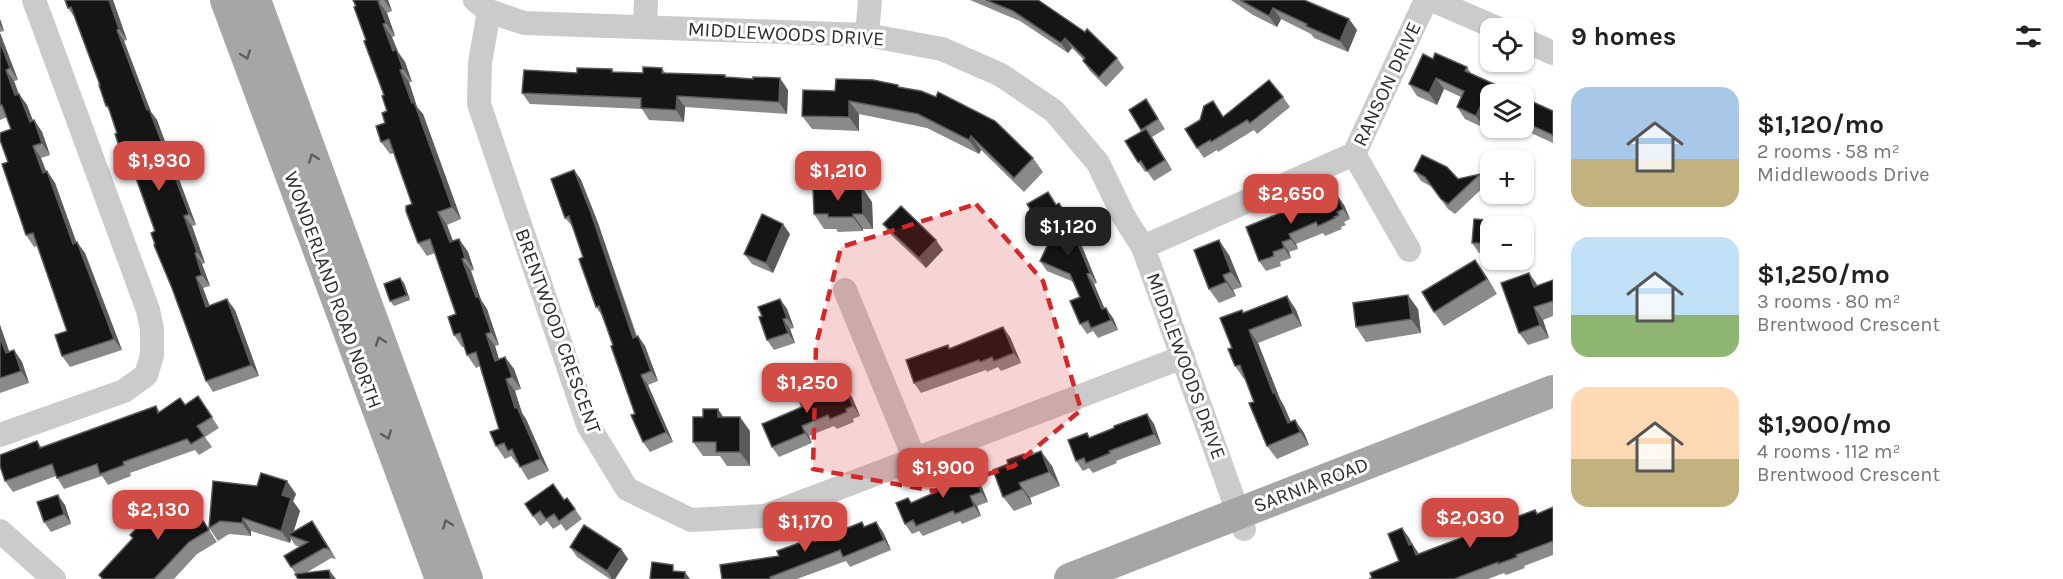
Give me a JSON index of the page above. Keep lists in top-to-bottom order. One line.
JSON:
{"streets":{"main road":["WONDERLAND ROAD NORTH","SARNIA ROAD"],"street":["MIDDLEWOODS DRIVE","RANSON DRIVE","BRENTWOOD CRESCENT"]},"crossings":[["MIDDLEWOODS DRIVE","RANSON DRIVE"],["MIDDLEWOODS DRIVE","BRENTWOOD CRESCENT"],["MIDDLEWOODS DRIVE","SARNIA ROAD"]],"page":{"heading":"9 homes","map_buttons":["+","−"],"list":[{"name":"$1,120/mo","note":"2 rooms · 58 m² · Middlewoods Drive"},{"name":"$1,250/mo","note":"3 rooms · 80 m² · Brentwood Crescent"},{"name":"$1,900/mo","note":"4 rooms · 112 m² · Brentwood Crescent"}],"price":["$1,930","$1,210","$2,650","$1,120","$1,250","$1,900","$2,130","$2,030","$1,170"]}}
